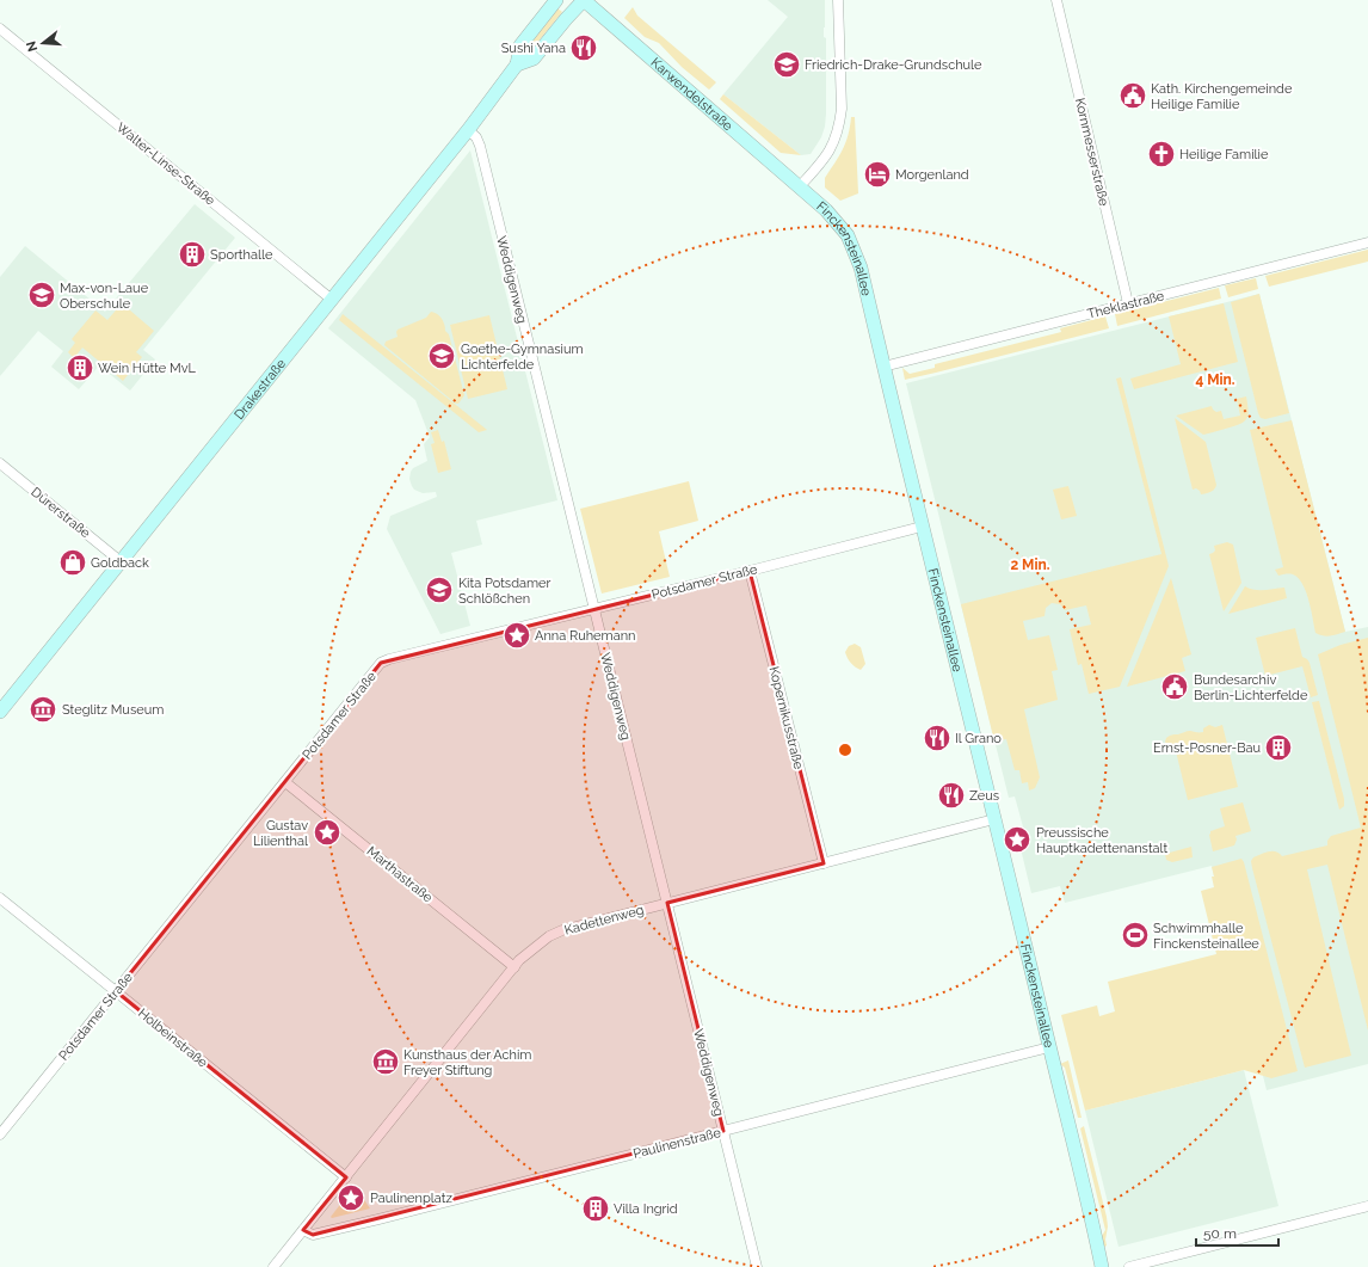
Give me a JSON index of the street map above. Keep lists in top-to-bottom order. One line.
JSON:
{"streets":{"street":["Karwendelstraße","Kornmesserstraße","Walter-Linse-Straße","Finckensteinallee","Weddigenweg","Theklastraße","Drakestraße","Dürerstraße","Potsdamer Straße","Kopernikusstraße","Marthastraße","Kadettenweg","Holbeinstraße","Paulinenstraße"]},"crossings":[["Karwendelstraße","Finckensteinallee"],["Karwendelstraße","Drakestraße"],["Kornmesserstraße","Theklastraße"],["Walter-Linse-Straße","Drakestraße"],["Finckensteinallee","Theklastraße"],["Finckensteinallee","Potsdamer Straße"],["Finckensteinallee","Kadettenweg"],["Finckensteinallee","Paulinenstraße"],["Weddigenweg","Drakestraße"],["Weddigenweg","Potsdamer Straße"],["Weddigenweg","Kadettenweg"],["Weddigenweg","Paulinenstraße"],["Drakestraße","Dürerstraße"],["Potsdamer Straße","Kopernikusstraße"],["Potsdamer Straße","Marthastraße"],["Potsdamer Straße","Holbeinstraße"],["Kopernikusstraße","Kadettenweg"],["Marthastraße","Kadettenweg"],["Kadettenweg","Holbeinstraße"],["Kadettenweg","Paulinenstraße"]],"places":{"restaurant":["Sushi Yana","Il Grano","Zeus"],"school or university":["Friedrich-Drake-Grundschule","Max-von-Laue Oberschule","Goethe-Gymnasium Lichterfelde","Kita Potsdamer Schlößchen"],"public building":["Kath. Kirchengemeinde Heilige Familie","Bundesarchiv Berlin-Lichterfelde"],"church":["Heilige Familie"],"hotel":["Morgenland"],"building":["Sporthalle","Wein Hütte MvL","Ernst-Posner-Bau","Villa Ingrid"],"shop":["Goldback"],"place":["Anna Ruhemann","Gustav Lilienthal","Preussische Hauptkadettenanstalt","Paulinenplatz"],"museum":["Steglitz Museum","Kunsthaus der Achim Freyer Stiftung"],"sports":["Schwimmhalle Finckensteinallee"]},"scale_bar":"50 m","north":"left","rings":["4 Min.","2 Min."]}
